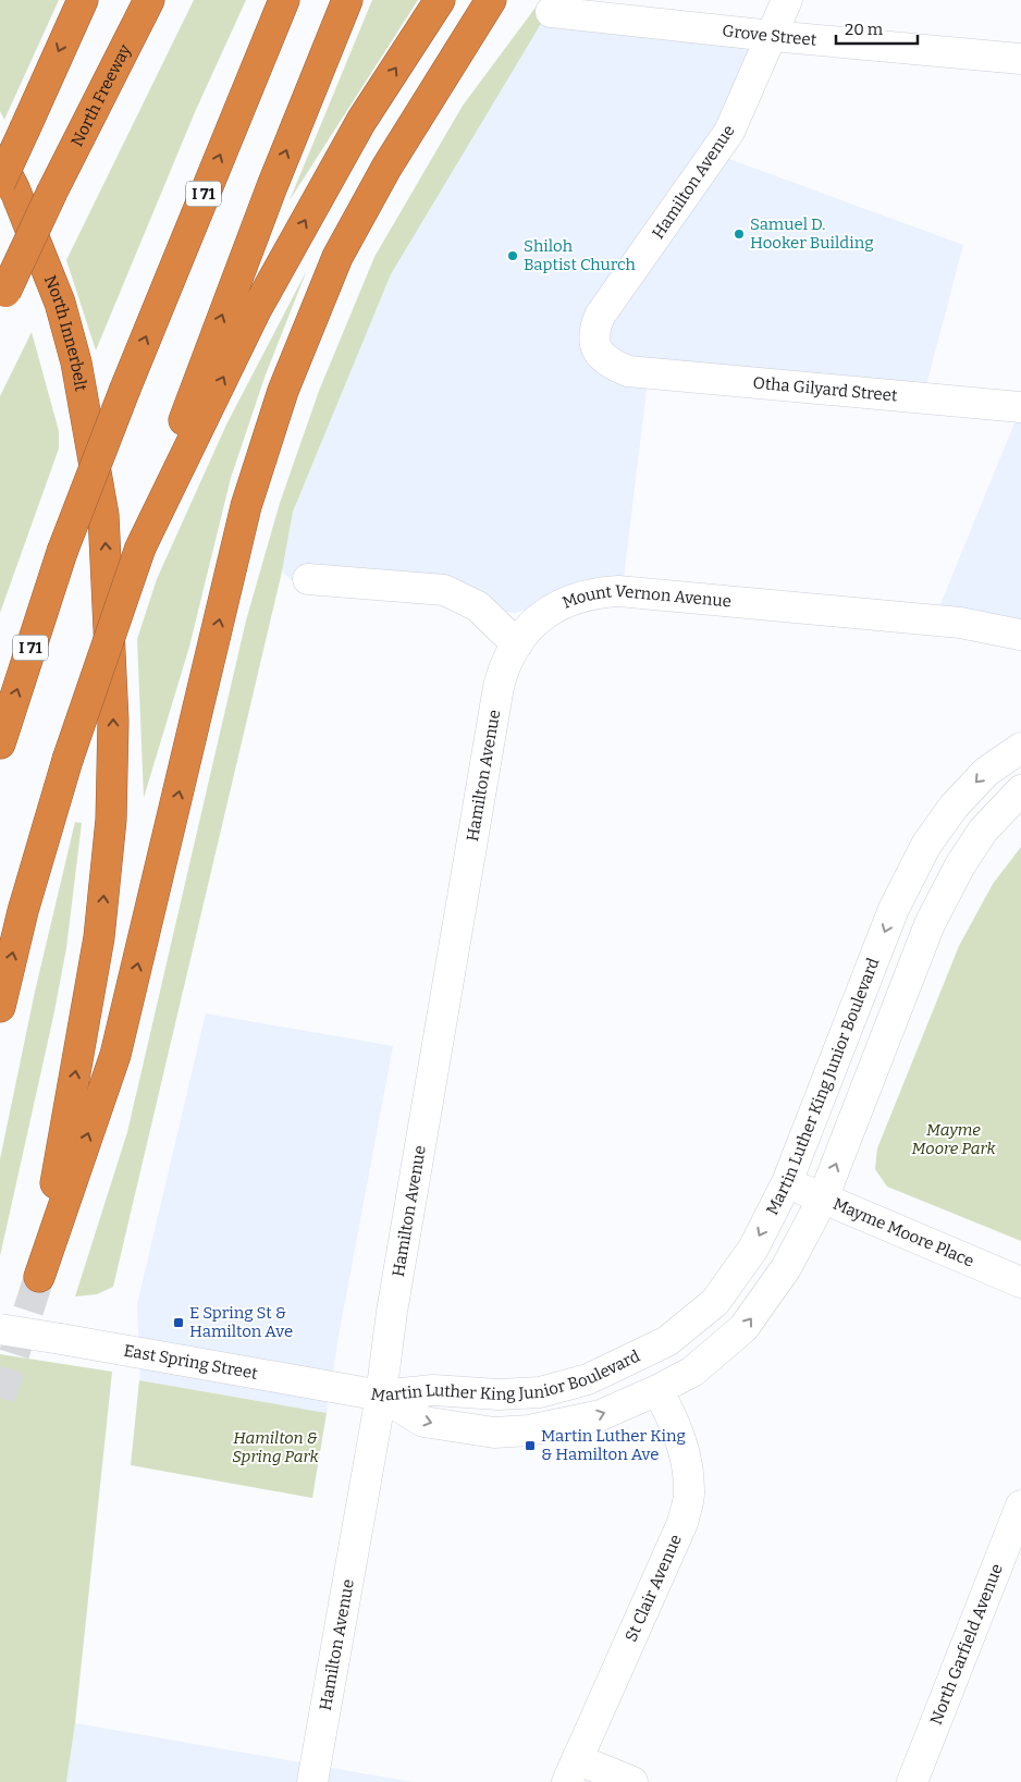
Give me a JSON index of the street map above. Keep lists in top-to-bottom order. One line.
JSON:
{"streets":{"highway":["North Freeway","I 71","North Innerbelt"],"street":["Grove Street","Hamilton Avenue","Otha Gilyard Street","Mount Vernon Avenue","Martin Luther King Junior Boulevard","Mayme Moore Place","East Spring Street","St Clair Avenue","North Garfield Avenue"]},"crossings":[["Grove Street","Hamilton Avenue"],["Hamilton Avenue","Otha Gilyard Street"],["Hamilton Avenue","Mount Vernon Avenue"],["Hamilton Avenue","Martin Luther King Junior Boulevard"],["Hamilton Avenue","East Spring Street"],["Martin Luther King Junior Boulevard","Mayme Moore Place"],["Martin Luther King Junior Boulevard","East Spring Street"],["Martin Luther King Junior Boulevard","St Clair Avenue"]],"parks":["Mayme Moore Park","Hamilton & Spring Park"],"places":{"other":["Samuel D. Hooker Building","Shiloh Baptist Church"],"transit":["E Spring St & Hamilton Ave","Martin Luther King & Hamilton Ave"]},"scale_bar":"20 m"}
